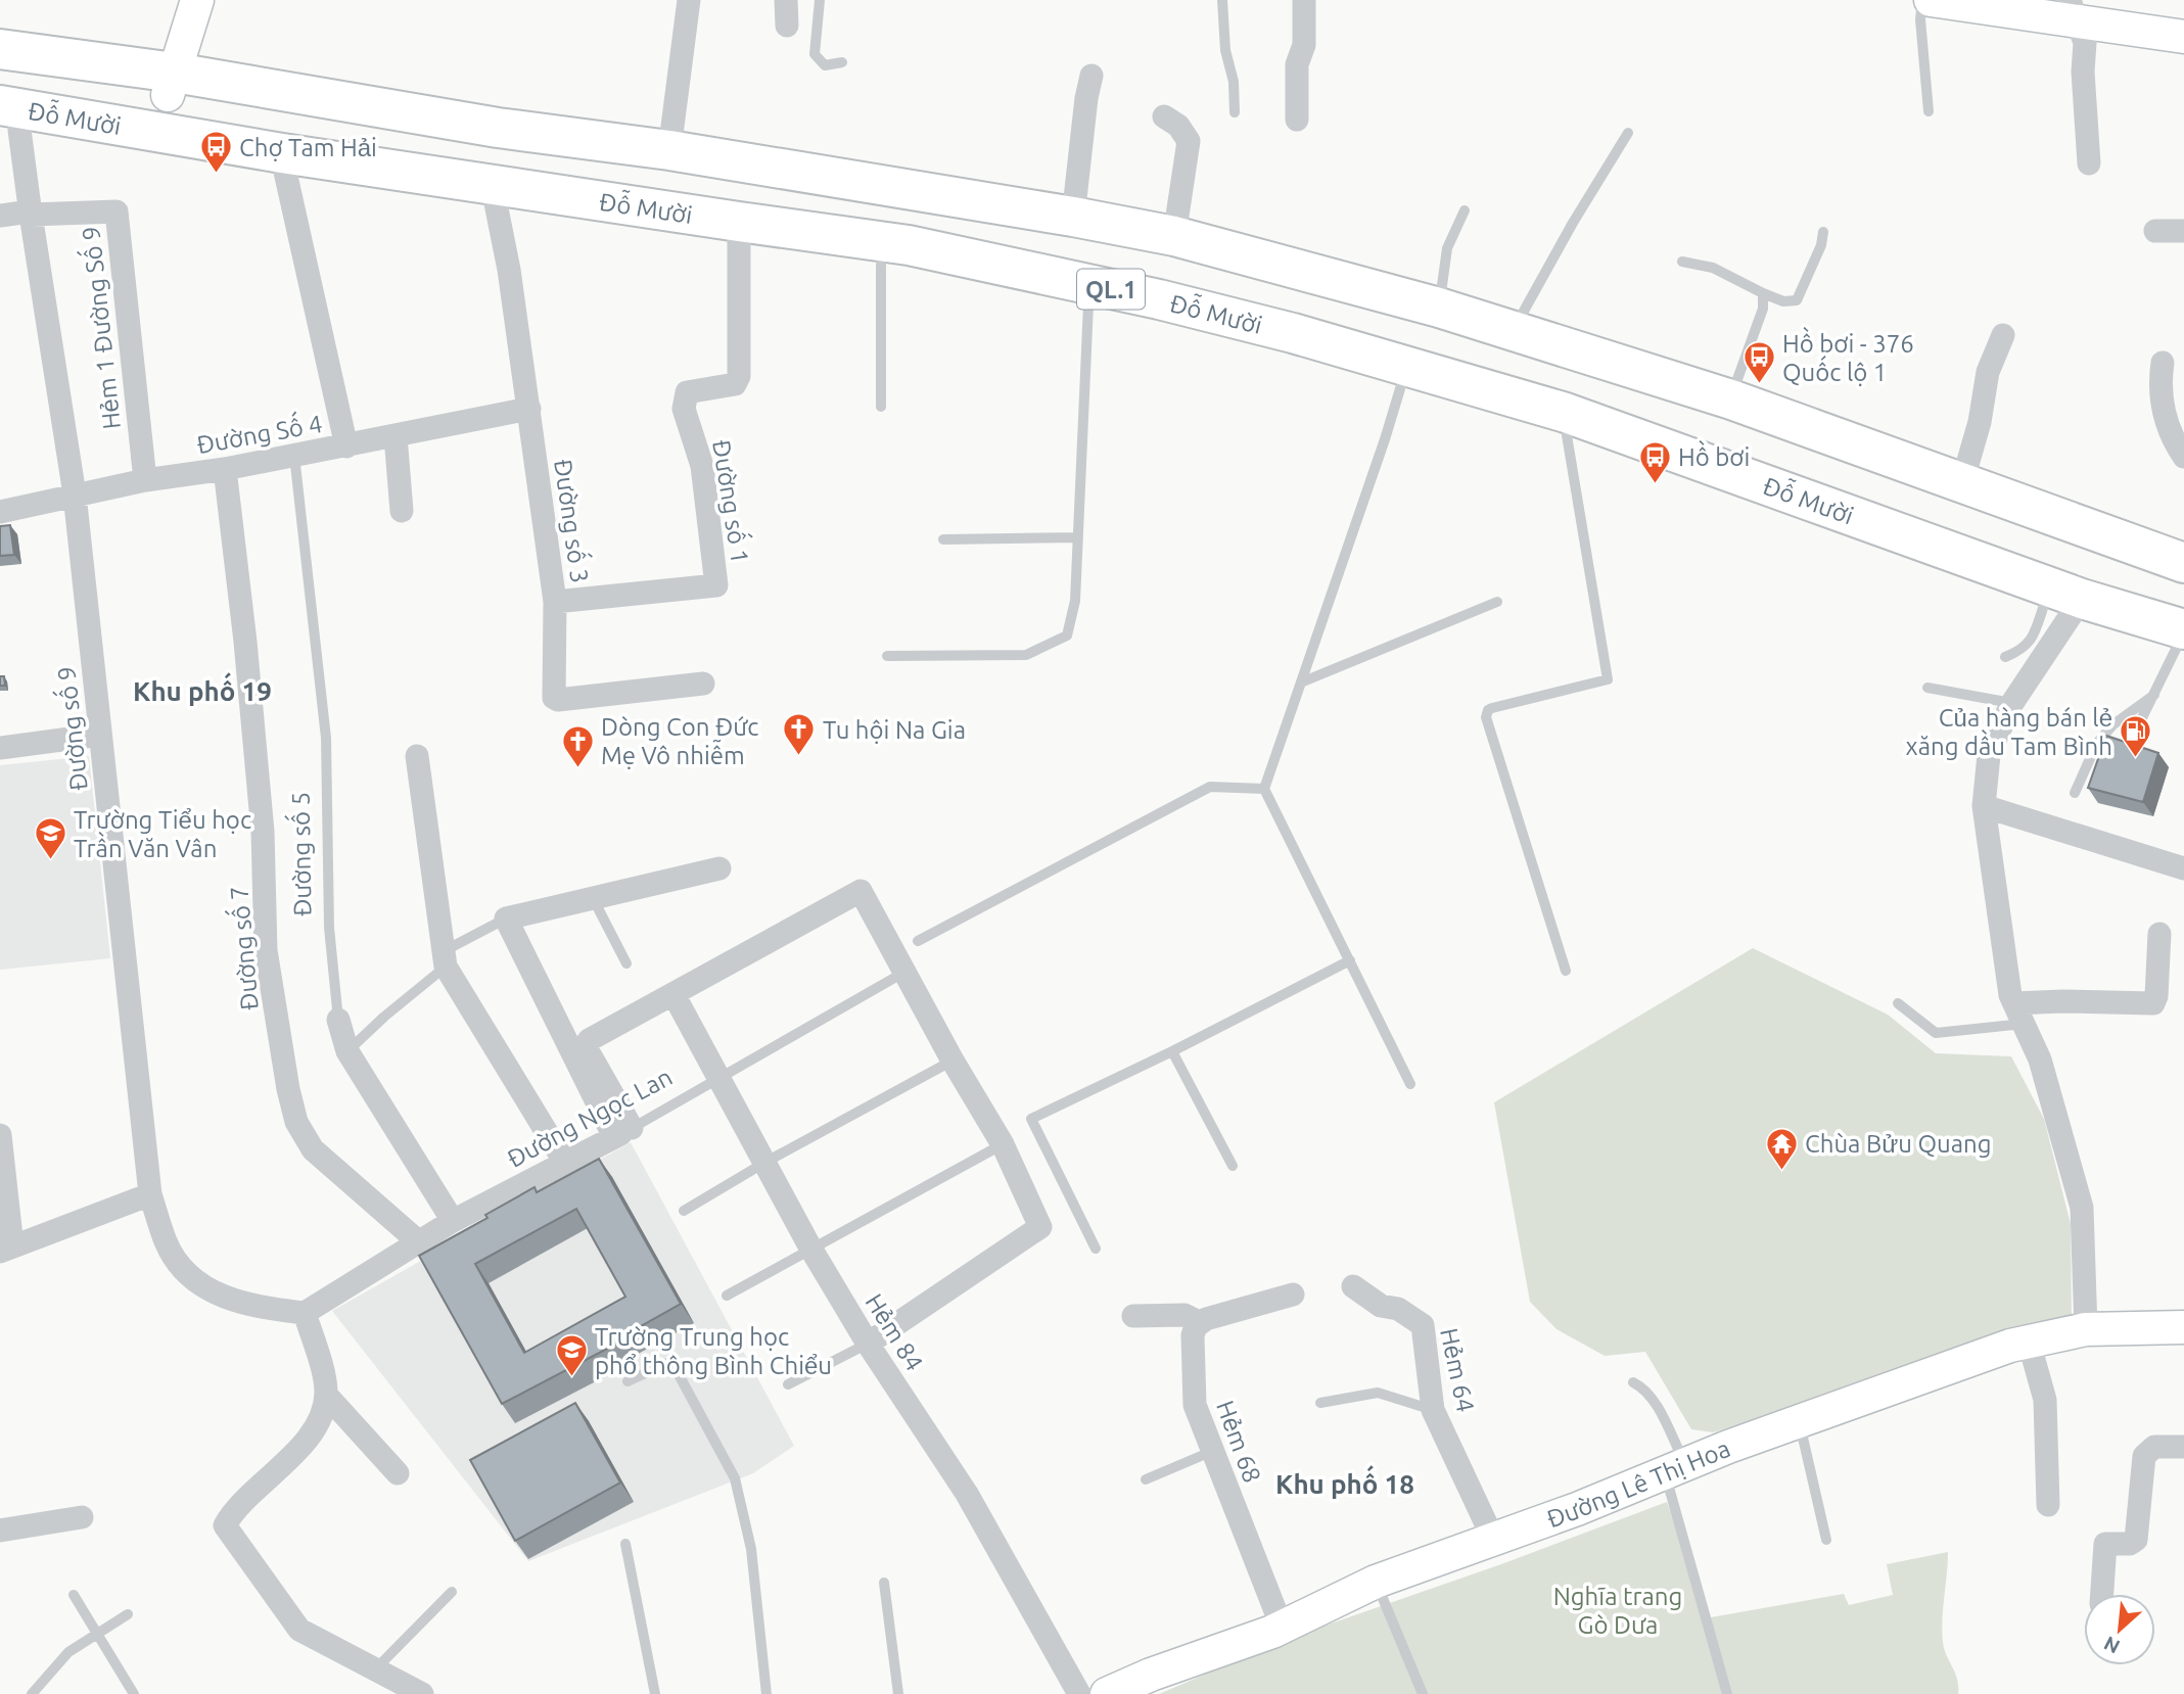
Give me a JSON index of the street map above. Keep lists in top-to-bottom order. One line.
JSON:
{"streets":{"highway":["Đỗ Mười","QL.1"],"street":["Hẻm 1 Đường Số 9","Đường Số 4","Đường số 1","Đường số 3","Đường số 9","Đường số 5","Đường số 7","Đường Ngọc Lan","Hẻm 84","Hẻm 64","Hẻm 68","Đường Lê Thị Hoa"]},"crossings":[["Đỗ Mười","Đường số 1"],["Đỗ Mười","Đường số 3"],["Đỗ Mười","Đường số 9"],["Hẻm 1 Đường Số 9","Đường Số 4"],["Hẻm 1 Đường Số 9","Đường số 9"],["Đường Số 4","Đường số 3"],["Đường Số 4","Đường số 9"],["Đường Số 4","Đường số 5"],["Đường Số 4","Đường số 7"],["Đường số 1","Đường số 3"],["Đường số 9","Đường Ngọc Lan"],["Đường số 5","Đường Ngọc Lan"],["Đường số 7","Đường Ngọc Lan"],["Đường Ngọc Lan","Hẻm 84"],["Hẻm 64","Đường Lê Thị Hoa"],["Hẻm 68","Đường Lê Thị Hoa"]],"districts":["Khu phố 19","Khu phố 18"],"parks":["Nghĩa trang Gò Dưa"],"places":{"bus stop":["Chợ Tam Hải","Hồ bơi - 376 Quốc lộ 1","Hồ bơi"],"church":["Tu hội Na Gia","Dòng Con Đức Mẹ Vô nhiễm"],"fuel station":["Của hàng bán lẻ xăng dầu Tam Bình"],"school or university":["Trường Tiểu học Trần Văn Vân","Trường Trung học phổ thông Bình Chiểu"],"temple":["Chùa Bửu Quang"]},"north":"bottom left"}
